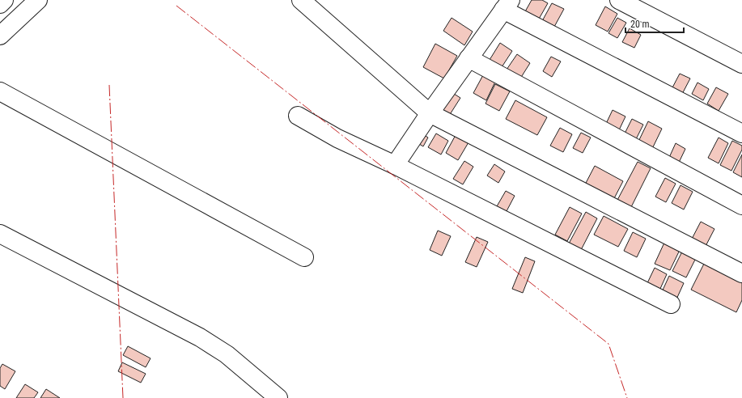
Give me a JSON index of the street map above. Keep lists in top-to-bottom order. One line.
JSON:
{"scale_bar":"20 m"}
